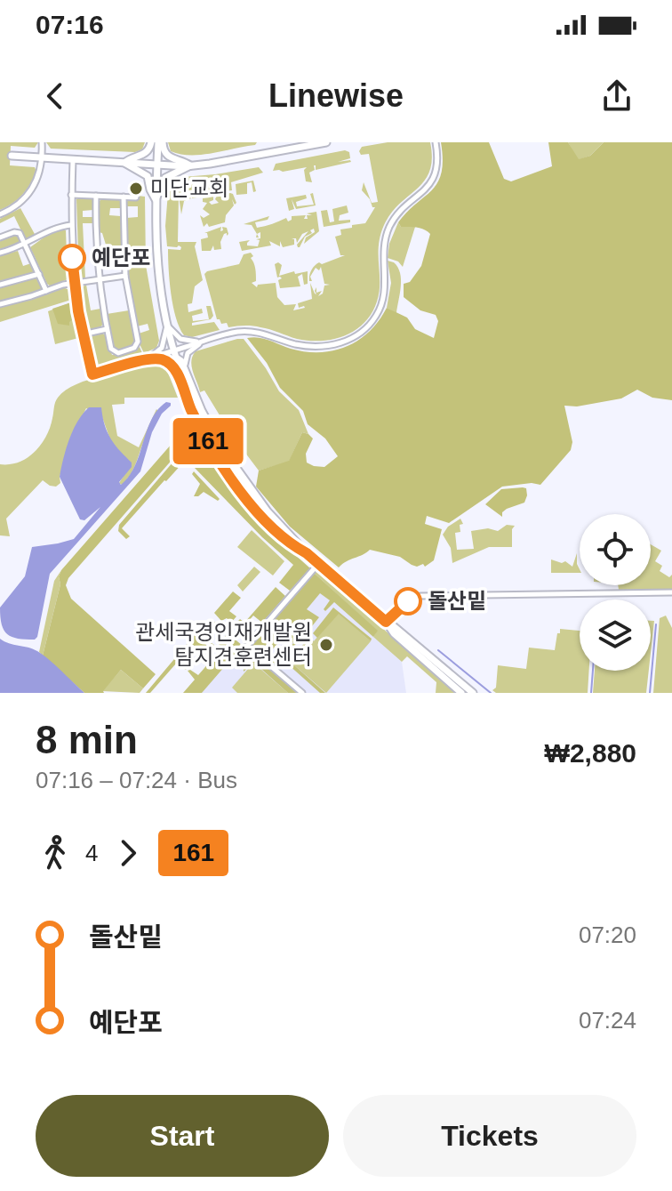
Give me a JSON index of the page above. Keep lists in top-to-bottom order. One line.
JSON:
{"places":["미단교회","예단포","돌산밑","관세국경인재개발원 탐지견훈련센터"],"lines":["bus line 161"],"page":{"status":"07:16","header":"Linewise","on_map":"161","heading":["8 min","07:16 – 07:24 · Bus","₩2,880"],"legs":["4","161"],"list":[{"name":"돌산밑","value":"07:20"},{"name":"예단포","value":"07:24"}],"buttons":["Start","Tickets"]}}
